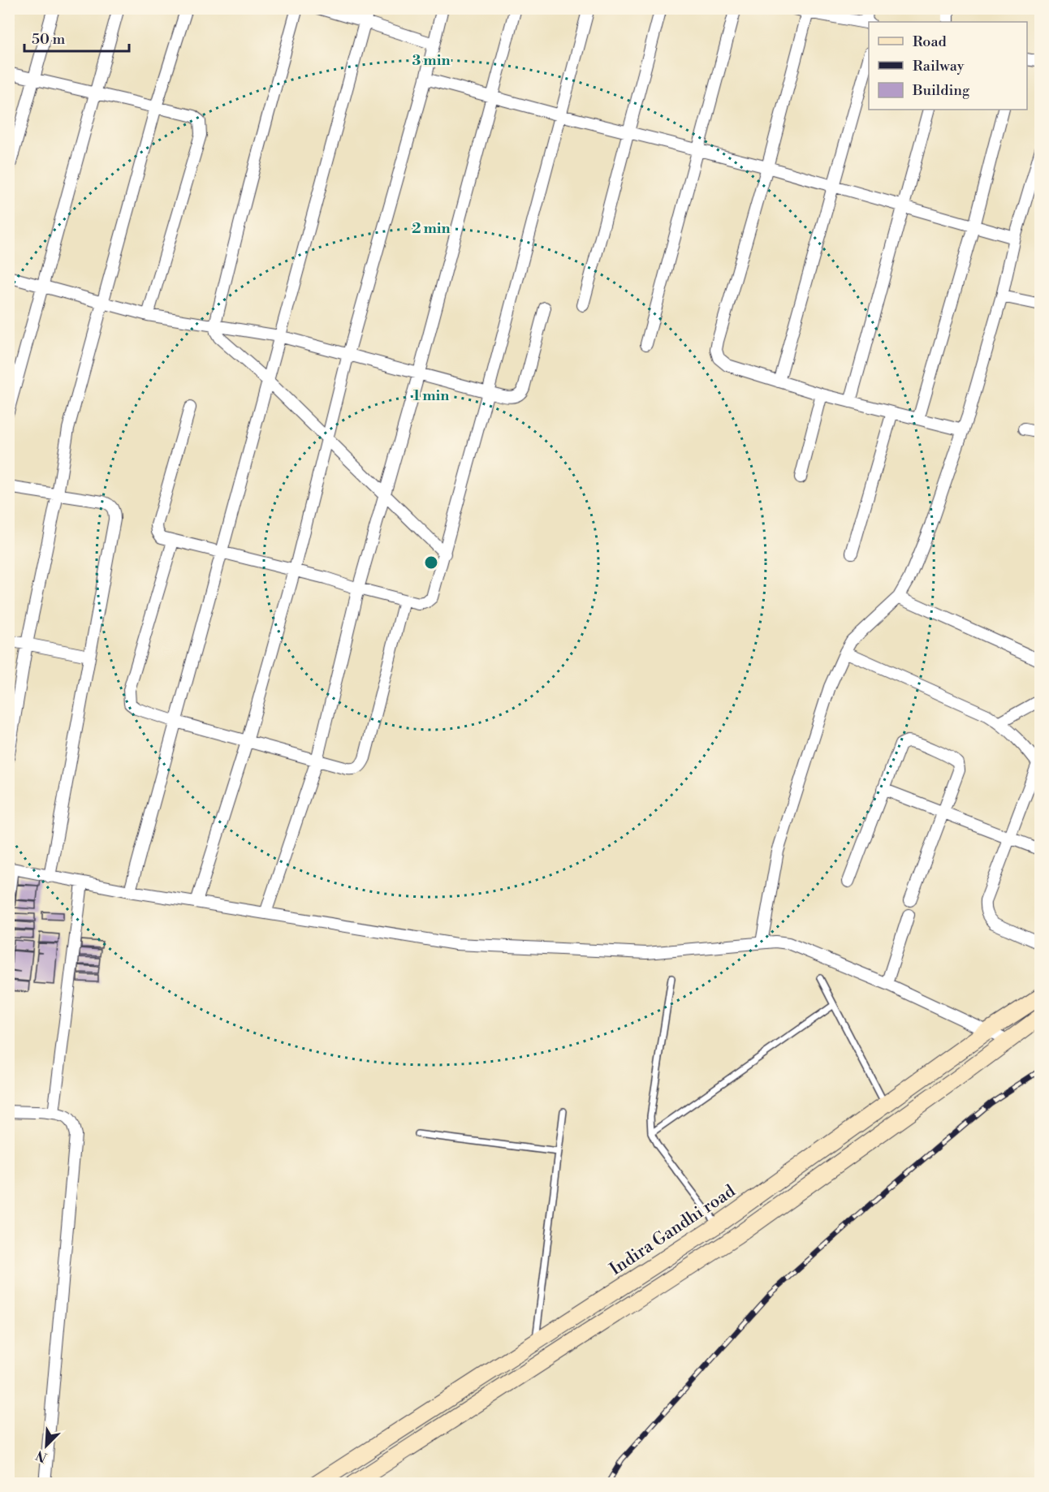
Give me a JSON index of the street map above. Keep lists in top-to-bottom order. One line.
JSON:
{"streets":{"main road":["Indira Gandhi road"]},"legend":["Road","Railway","Building"],"scale_bar":"50 m","north":"bottom left","rings":["3 min","2 min","1 min"]}
